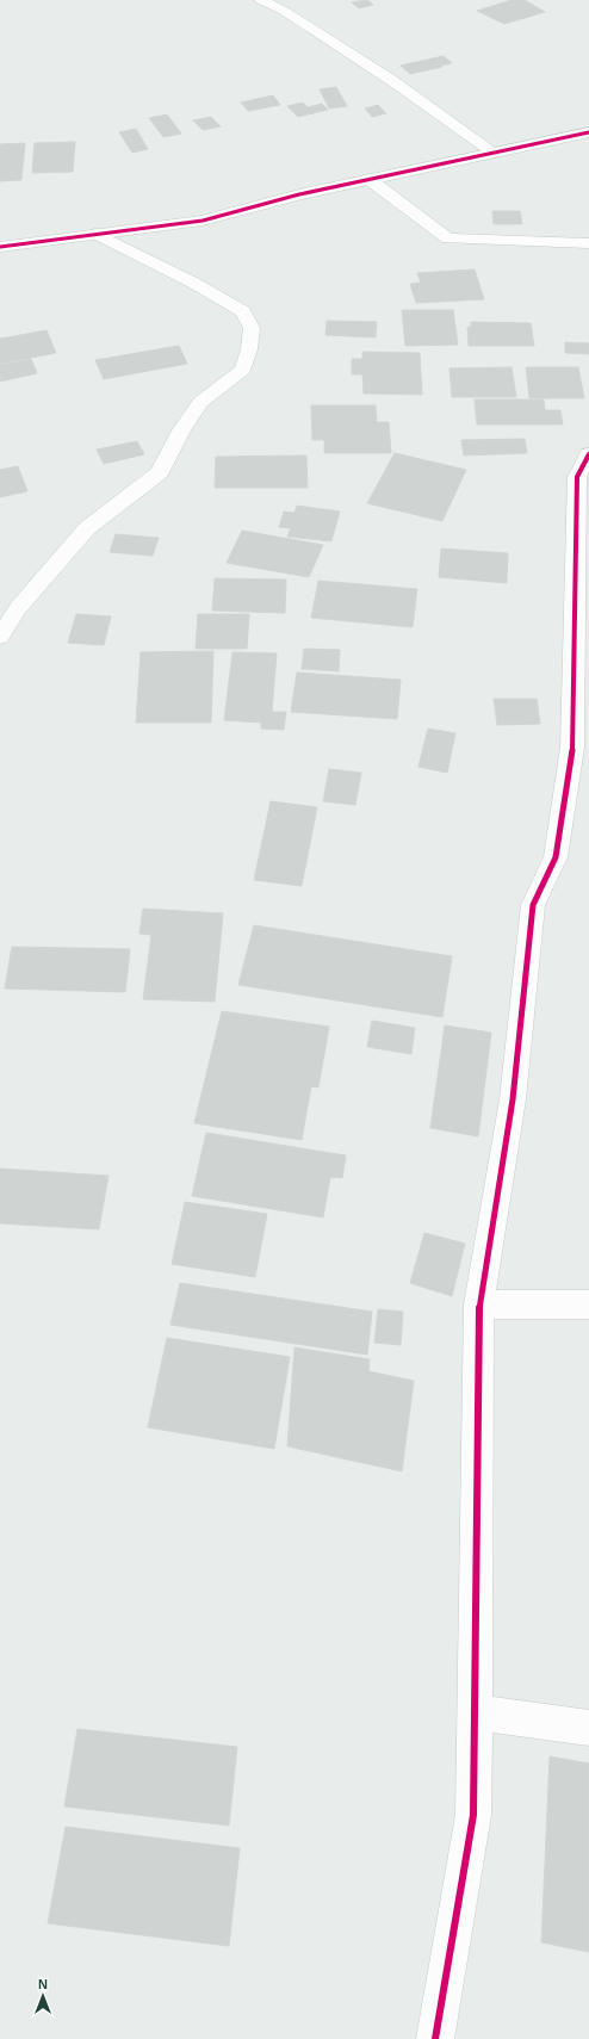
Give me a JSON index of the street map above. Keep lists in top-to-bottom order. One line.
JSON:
{"north":"top"}
